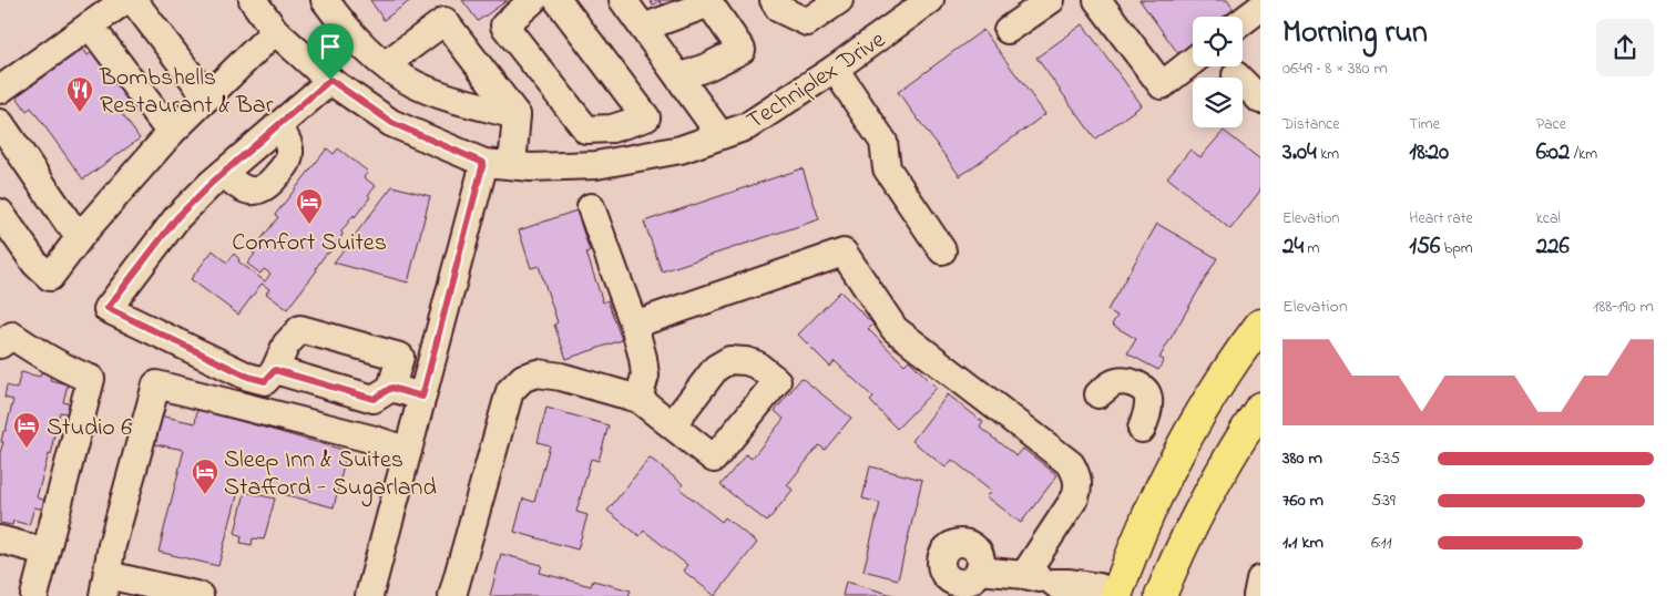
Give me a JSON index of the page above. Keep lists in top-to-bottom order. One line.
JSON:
{"streets":{"street":["Techniplex Drive"]},"places":{"restaurant":["Bombshells Restaurant & Bar"],"hotel":["Comfort Suites","Studio 6","Sleep Inn & Suites Stafford - Sugarland"]},"page":{"heading":["Morning run","06:49 · 8 × 380 m"],"stats":[["Distance","3.04 km"],["Time","18:20"],["Pace","6:02 /km"],["Elevation","24 m"],["Heart rate","156 bpm"],["kcal","226"]],"chart":["Elevation","188–190 m"],"list":[{"name":"380 m","note":"5:35"},{"name":"760 m","note":"5:39"},{"name":"1.1 km","note":"6:11"}]}}
